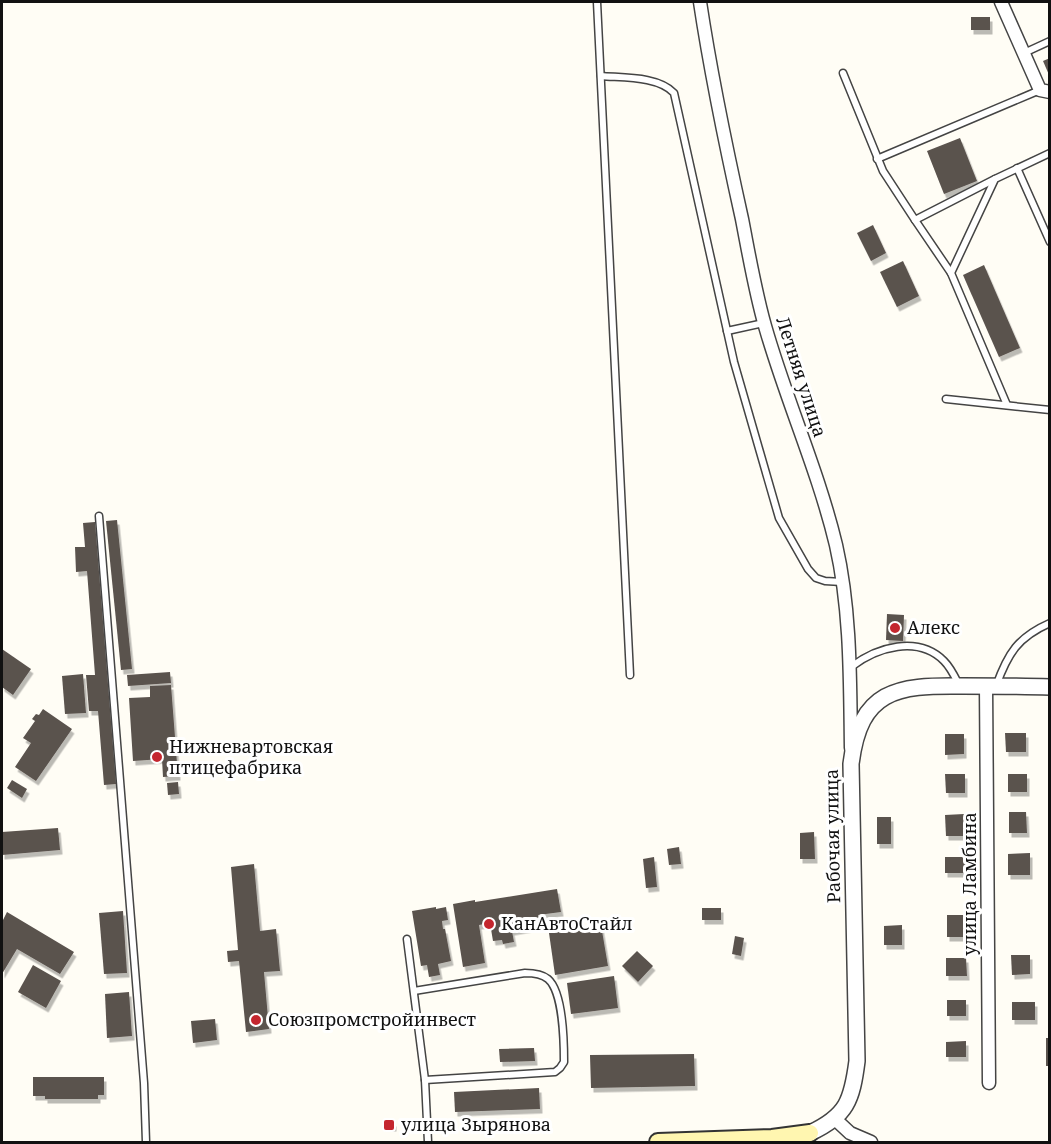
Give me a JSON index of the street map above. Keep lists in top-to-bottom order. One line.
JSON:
{"streets":{"street":["Летняя улица","Рабочая улица","улица Ламбина"]},"crossings":[["Летняя улица","Рабочая улица"],["Рабочая улица","улица Ламбина"]],"places":{"other":["Алекс","Нижневартовская птицефабрика","КанАвтоСтайл","Союзпромстройинвест"],"transit":["улица Зырянова"]}}
